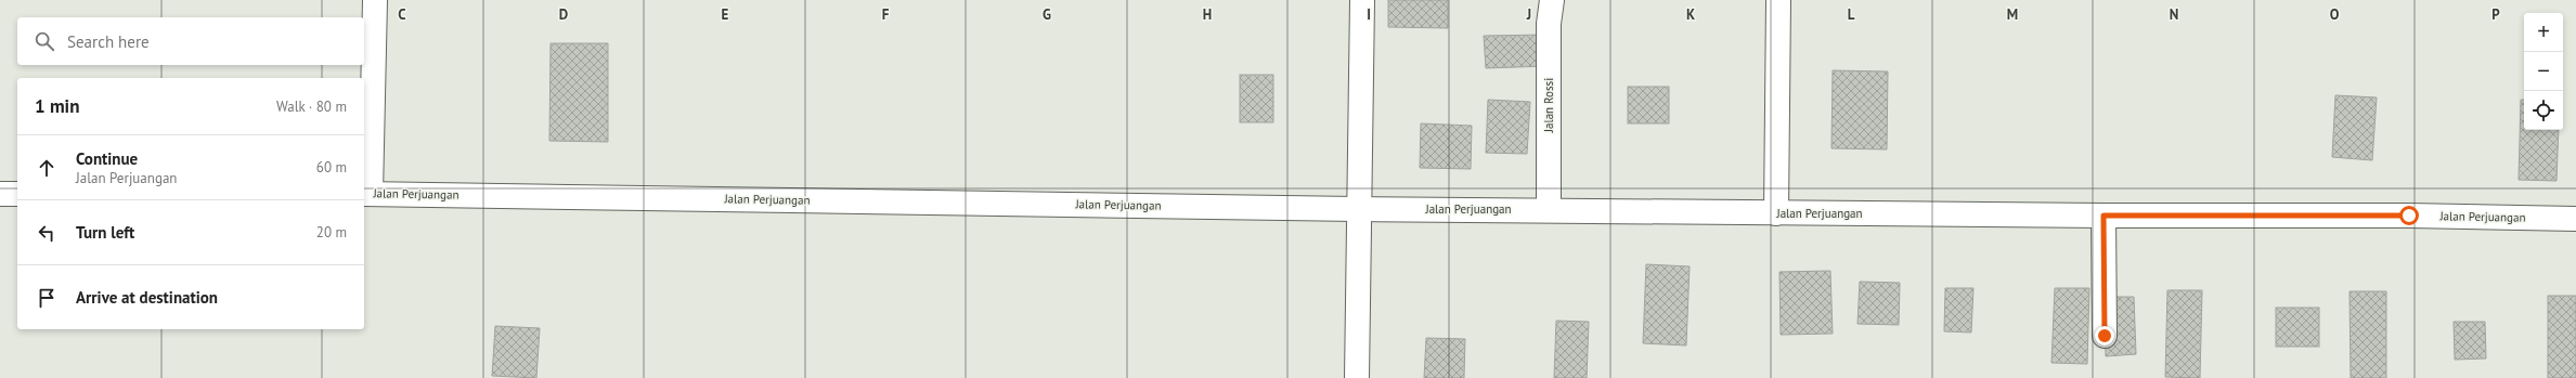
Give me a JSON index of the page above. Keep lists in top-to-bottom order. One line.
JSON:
{"streets":{"street":["Jalan Rossi","Jalan Perjuangan"]},"crossings":[["Jalan Rossi","Jalan Perjuangan"]],"page":{"map_buttons":["+","−"],"search":"Search here","heading":["1 min","Walk · 80 m"],"list":[["Continue","Jalan Perjuangan","60 m"],["Turn left","20 m"],"Arrive at destination"]},"grid":{"columns":["C","D","E","F","G","H","I","J","K","L","M","N","O","P"]}}
